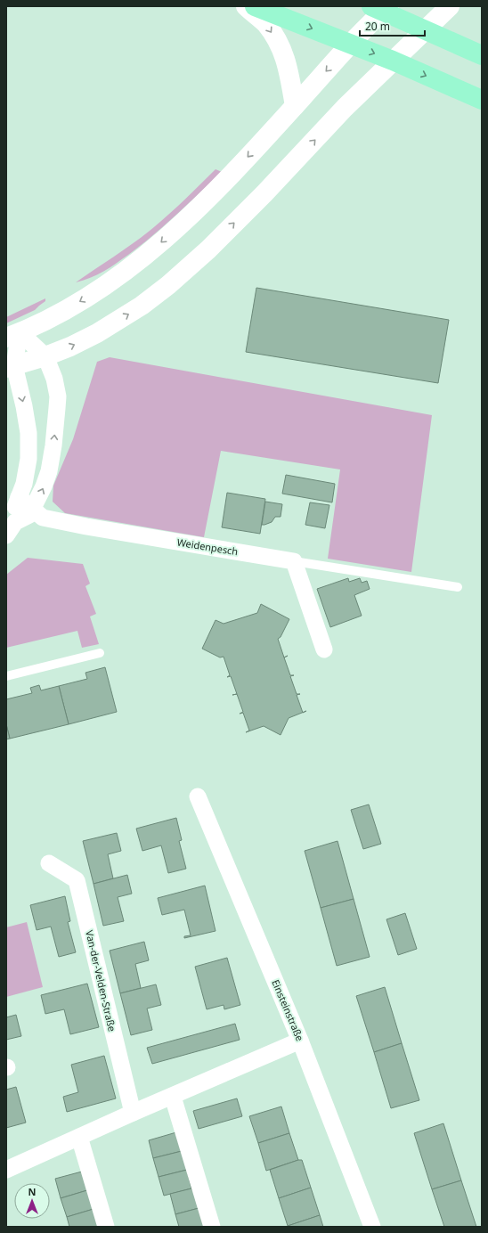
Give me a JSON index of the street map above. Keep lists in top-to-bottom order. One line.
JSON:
{"streets":{"street":["Weidenpesch","Van-der-Velden-Straße","Einsteinstraße"]},"scale_bar":"20 m","north":"top"}
